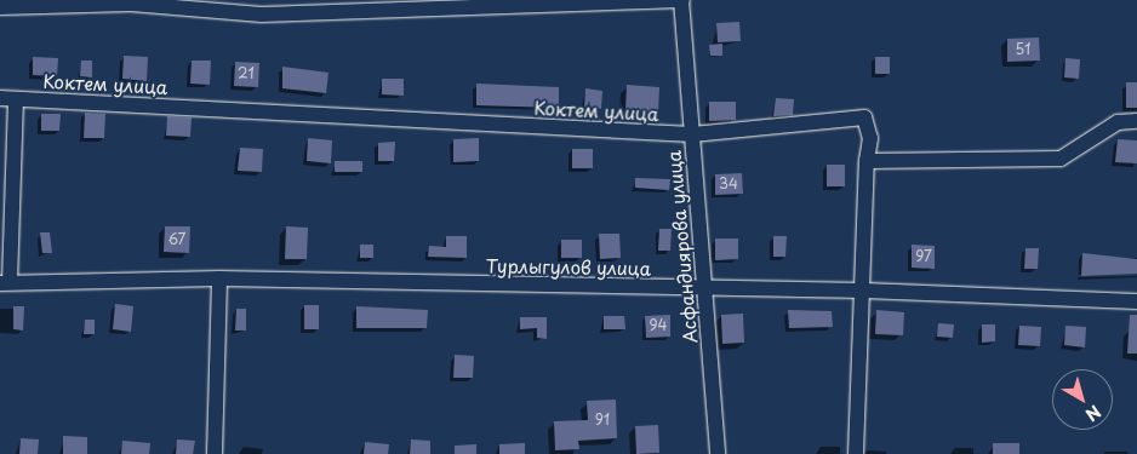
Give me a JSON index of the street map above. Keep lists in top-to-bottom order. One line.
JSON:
{"streets":{"street":["Коктем улица","Асфандиярова улица","Турлыгулов улица"]},"crossings":[["Коктем улица","Асфандиярова улица"],["Асфандиярова улица","Турлыгулов улица"]],"house_numbers":["51","21","34","67","97","94","91"],"north":"bottom right"}
